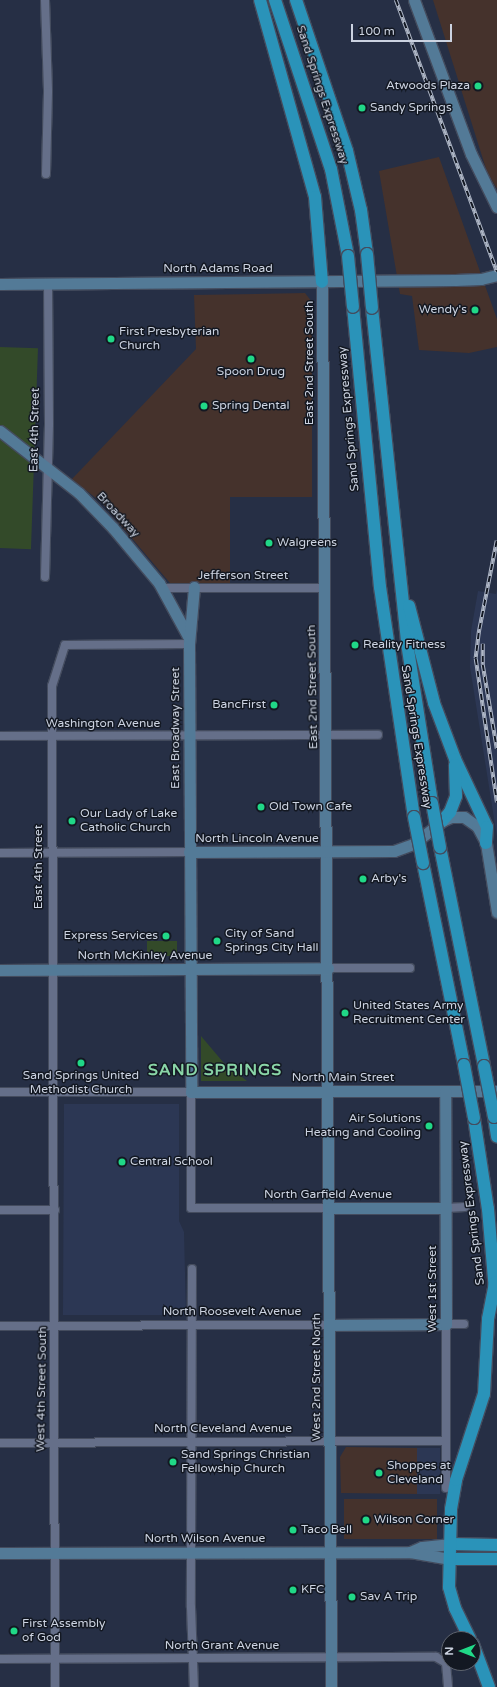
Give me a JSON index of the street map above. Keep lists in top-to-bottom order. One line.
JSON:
{"streets":{"highway":["Sand Springs Expressway","North Wilson Avenue"],"main road":["North Adams Road","East 2nd Street South","Broadway","East Broadway Street","North Lincoln Avenue","North McKinley Avenue","North Main Street","North Garfield Avenue","West 1st Street","North Roosevelt Avenue","West 2nd Street North"],"street":["East 4th Street","Jefferson Street","Washington Avenue","West 4th Street South","North Cleveland Avenue","North Grant Avenue"]},"crossings":[["North Adams Road","East 2nd Street South"],["North Adams Road","East 4th Street"],["East 2nd Street South","Jefferson Street"],["East 2nd Street South","Washington Avenue"],["East 2nd Street South","North Lincoln Avenue"],["East 2nd Street South","North McKinley Avenue"],["East 2nd Street South","North Main Street"],["East 2nd Street South","West 2nd Street North"],["East 4th Street","Broadway"],["East 4th Street","Washington Avenue"],["East 4th Street","East Broadway Street"],["East 4th Street","North Lincoln Avenue"],["East 4th Street","North McKinley Avenue"],["East 4th Street","North Main Street"],["East 4th Street","West 4th Street South"],["Broadway","Jefferson Street"],["Broadway","East Broadway Street"],["Jefferson Street","East Broadway Street"],["Washington Avenue","East Broadway Street"],["East Broadway Street","North Lincoln Avenue"],["East Broadway Street","North McKinley Avenue"],["East Broadway Street","North Main Street"],["East Broadway Street","North Garfield Avenue"],["North Main Street","North Garfield Avenue"],["North Main Street","West 1st Street"],["North Main Street","West 2nd Street North"],["North Main Street","West 4th Street South"],["North Garfield Avenue","West 1st Street"],["North Garfield Avenue","West 2nd Street North"],["West 1st Street","North Roosevelt Avenue"],["West 1st Street","North Cleveland Avenue"],["North Roosevelt Avenue","West 2nd Street North"],["North Roosevelt Avenue","West 4th Street South"],["West 2nd Street North","North Cleveland Avenue"],["West 2nd Street North","North Wilson Avenue"],["West 2nd Street North","North Grant Avenue"],["West 4th Street South","North Cleveland Avenue"],["West 4th Street South","North Wilson Avenue"],["West 4th Street South","North Grant Avenue"]],"districts":["SAND SPRINGS"],"places":["Atwoods Plaza","Sandy Springs","Wendy's","First Presbyterian Church","Spoon Drug","Spring Dental","Walgreens","Reality Fitness","BancFirst","Old Town Cafe","Our Lady of Lake Catholic Church","Arby's","Express Services","City of Sand Springs City Hall","United States Army Recruitment Center","Sand Springs United Methodist Church","Air Solutions Heating and Cooling","Central School","Sand Springs Christian Fellowship Church","Shoppes at Cleveland","Wilson Corner","Taco Bell","KFC","Sav A Trip","First Assembly of God"],"scale_bar":"100 m","north":"left"}
